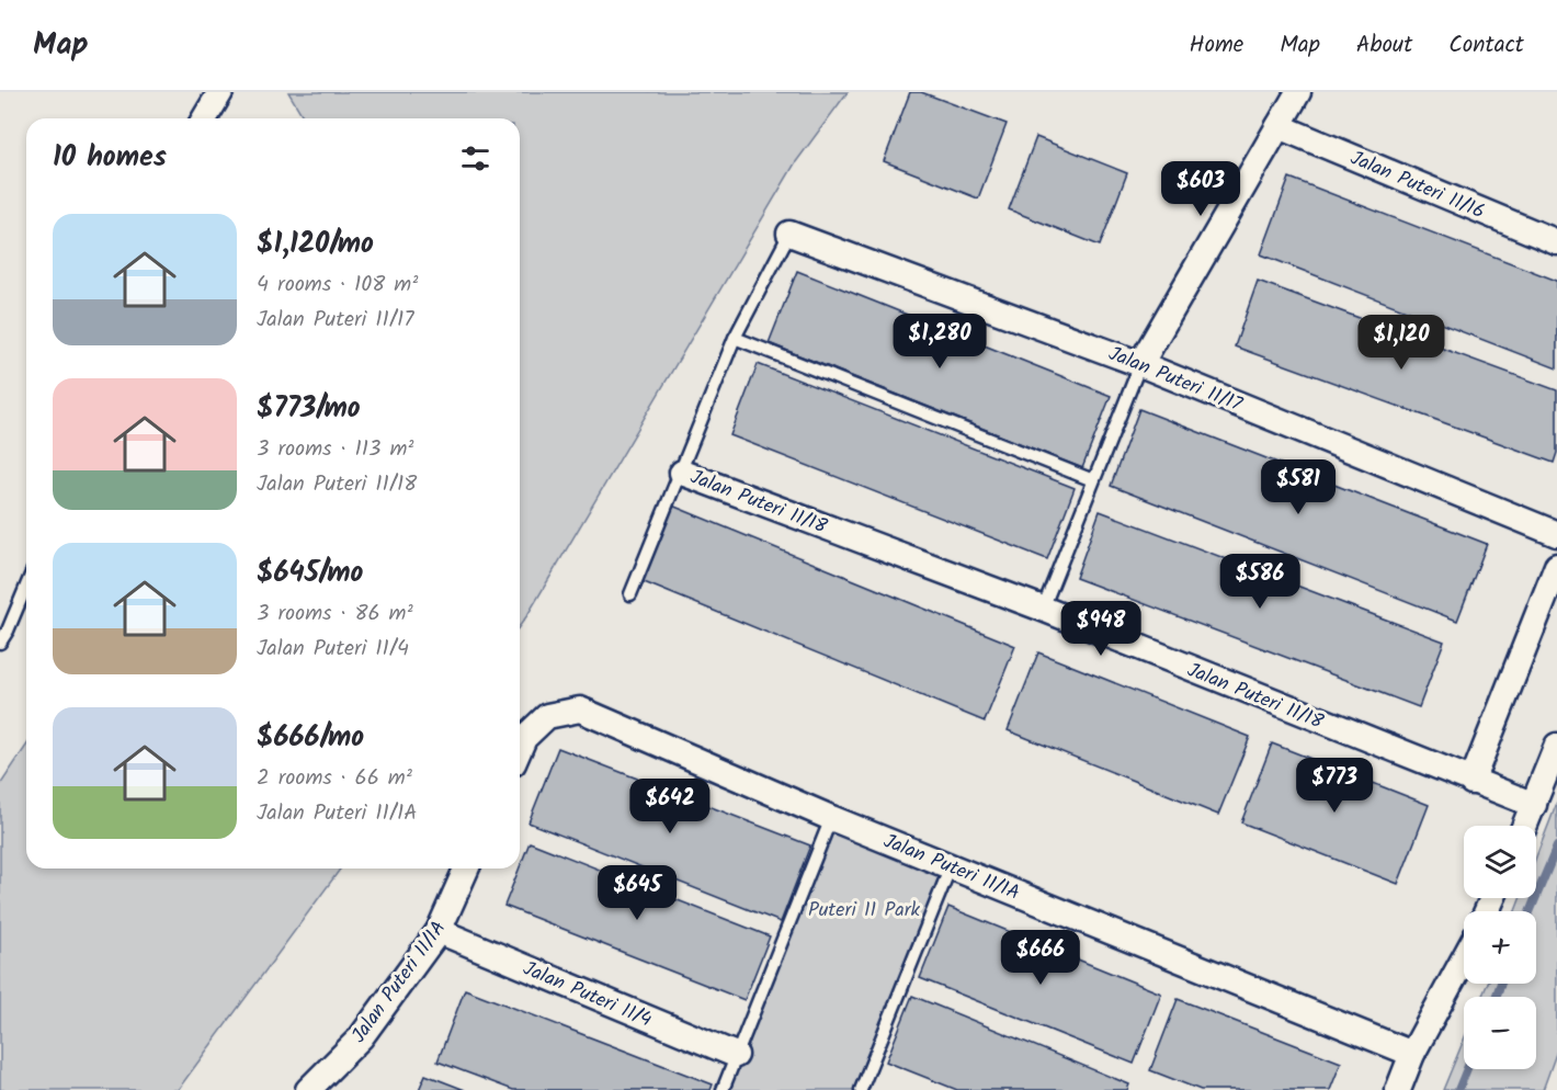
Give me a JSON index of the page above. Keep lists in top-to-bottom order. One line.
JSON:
{"streets":{"street":["Jalan Puteri 11/16","Jalan Puteri 11/17","Jalan Puteri 11/18","Jalan Puteri 11/1A","Jalan Puteri 11/4"]},"crossings":[["Jalan Puteri 11/1A","Jalan Puteri 11/4"]],"parks":["Puteri 11 Park"],"page":{"header":"Map","nav":["Home","Map","About","Contact"],"heading":"10 homes","price":["$603","$1,280","$1,120","$581","$586","$948","$773","$642","$645","$666"],"list":[{"name":"$1,120/mo","note":"4 rooms · 108 m² · Jalan Puteri 11/17"},{"name":"$773/mo","note":"3 rooms · 113 m² · Jalan Puteri 11/18"},{"name":"$645/mo","note":"3 rooms · 86 m² · Jalan Puteri 11/4"},{"name":"$666/mo","note":"2 rooms · 66 m² · Jalan Puteri 11/1A"}],"map_buttons":["+","−"]}}
